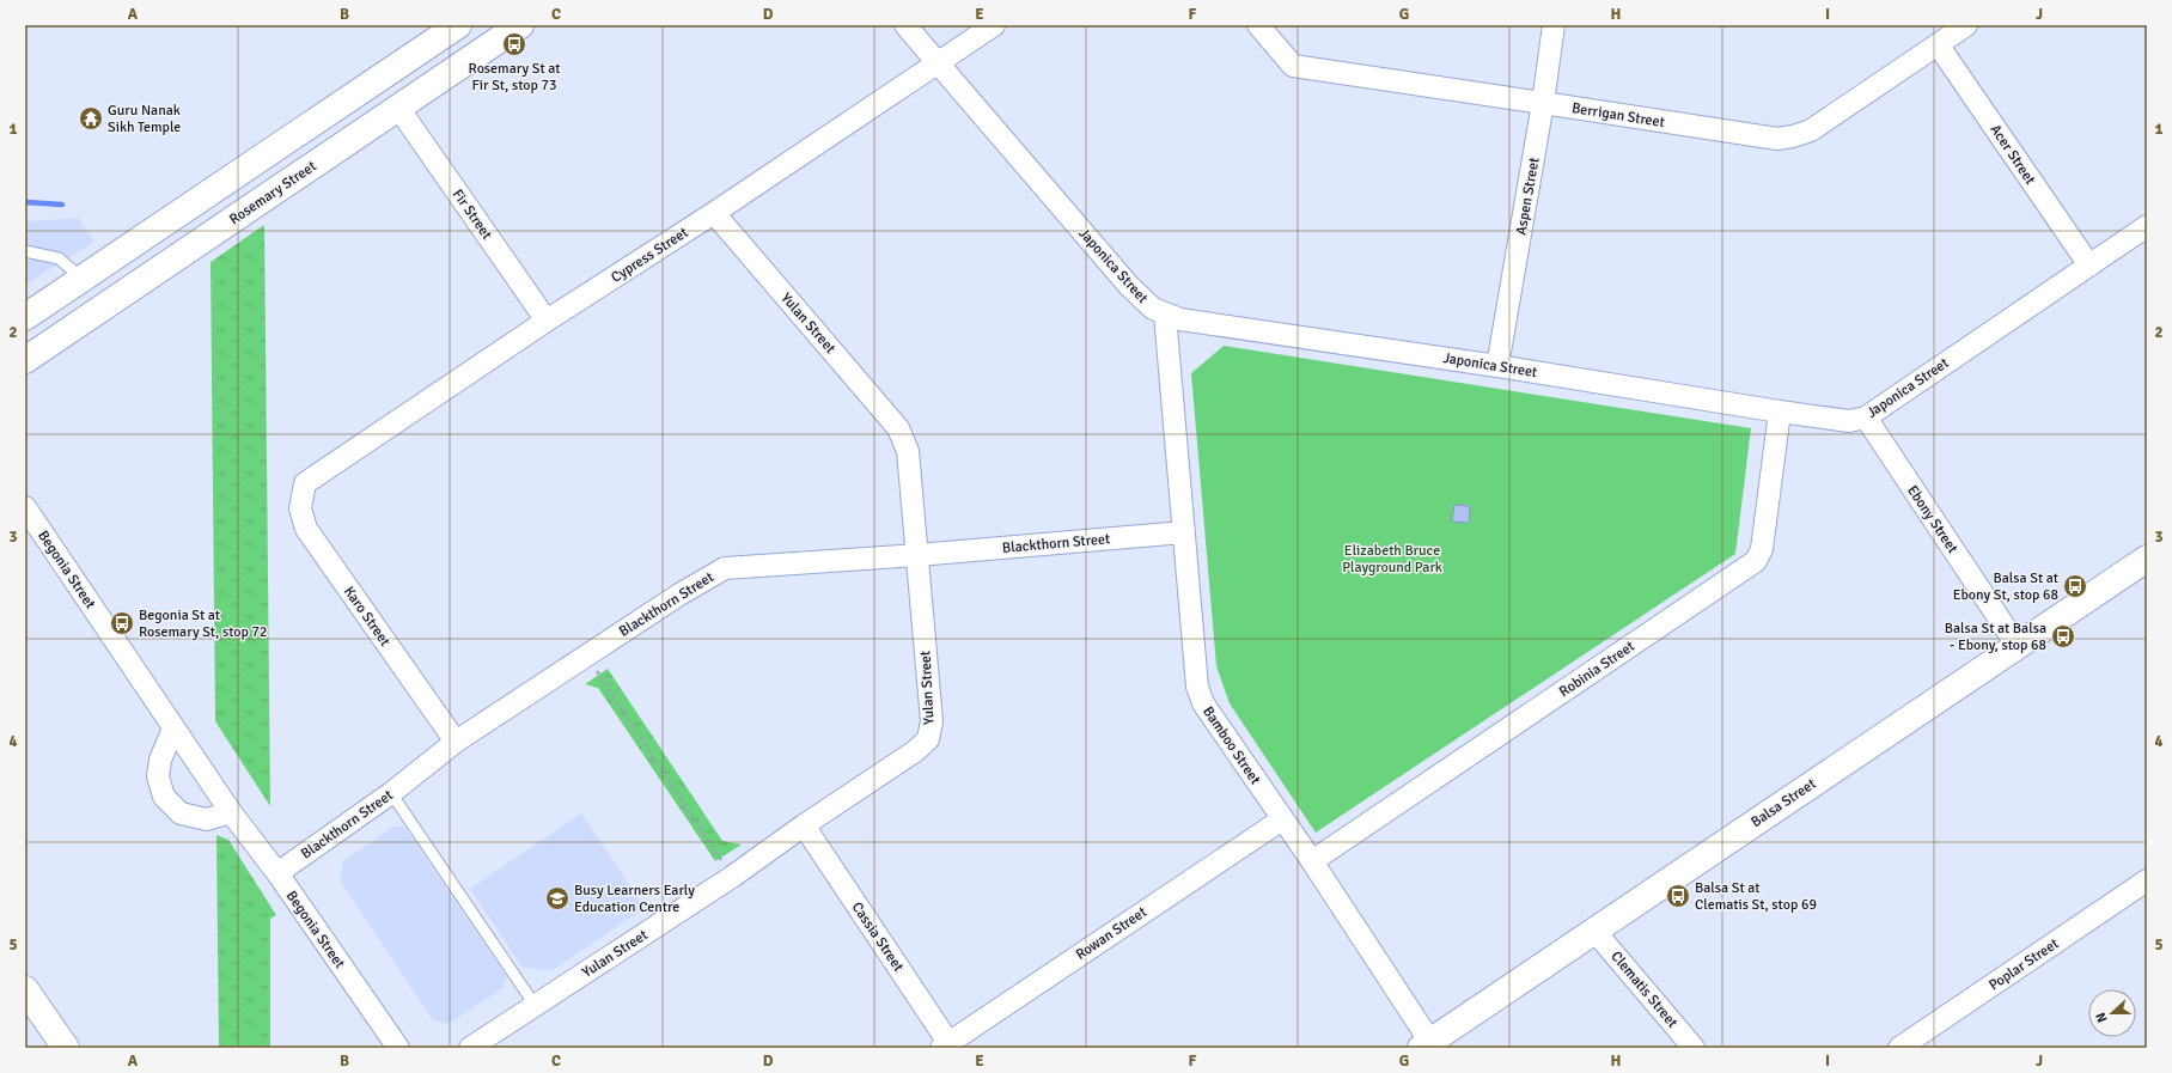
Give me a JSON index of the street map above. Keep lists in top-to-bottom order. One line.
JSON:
{"streets":{"main road":["Rosemary Street","Balsa Street"],"street":["Berrigan Street","Acer Street","Aspen Street","Fir Street","Cypress Street","Japonica Street","Yulan Street","Ebony Street","Blackthorn Street","Begonia Street","Karo Street","Robinia Street","Bamboo Street","Rowan Street","Cassia Street","Poplar Street","Clematis Street"]},"crossings":[["Berrigan Street","Acer Street"],["Berrigan Street","Aspen Street"],["Acer Street","Japonica Street"],["Rosemary Street","Fir Street"],["Aspen Street","Japonica Street"],["Fir Street","Cypress Street"],["Cypress Street","Japonica Street"],["Cypress Street","Yulan Street"],["Cypress Street","Karo Street"],["Japonica Street","Ebony Street"],["Japonica Street","Robinia Street"],["Japonica Street","Bamboo Street"],["Yulan Street","Blackthorn Street"],["Yulan Street","Cassia Street"],["Ebony Street","Balsa Street"],["Blackthorn Street","Begonia Street"],["Blackthorn Street","Karo Street"],["Blackthorn Street","Bamboo Street"],["Robinia Street","Bamboo Street"],["Bamboo Street","Balsa Street"],["Bamboo Street","Rowan Street"],["Balsa Street","Clematis Street"],["Rowan Street","Cassia Street"]],"parks":["Elizabeth Bruce Playground Park"],"places":{"bus stop":["Rosemary St at Fir St, stop 73","Balsa St at Ebony St, stop 68","Begonia St at Rosemary St, stop 72","Balsa St at Balsa - Ebony, stop 68","Balsa St at Clematis St, stop 69"],"temple":["Guru Nanak Sikh Temple"],"school or university":["Busy Learners Early Education Centre"]},"north":"left","grid":{"columns":["A","B","C","D","E","F","G","H","I","J"],"rows":["1","2","3","4","5"]}}
